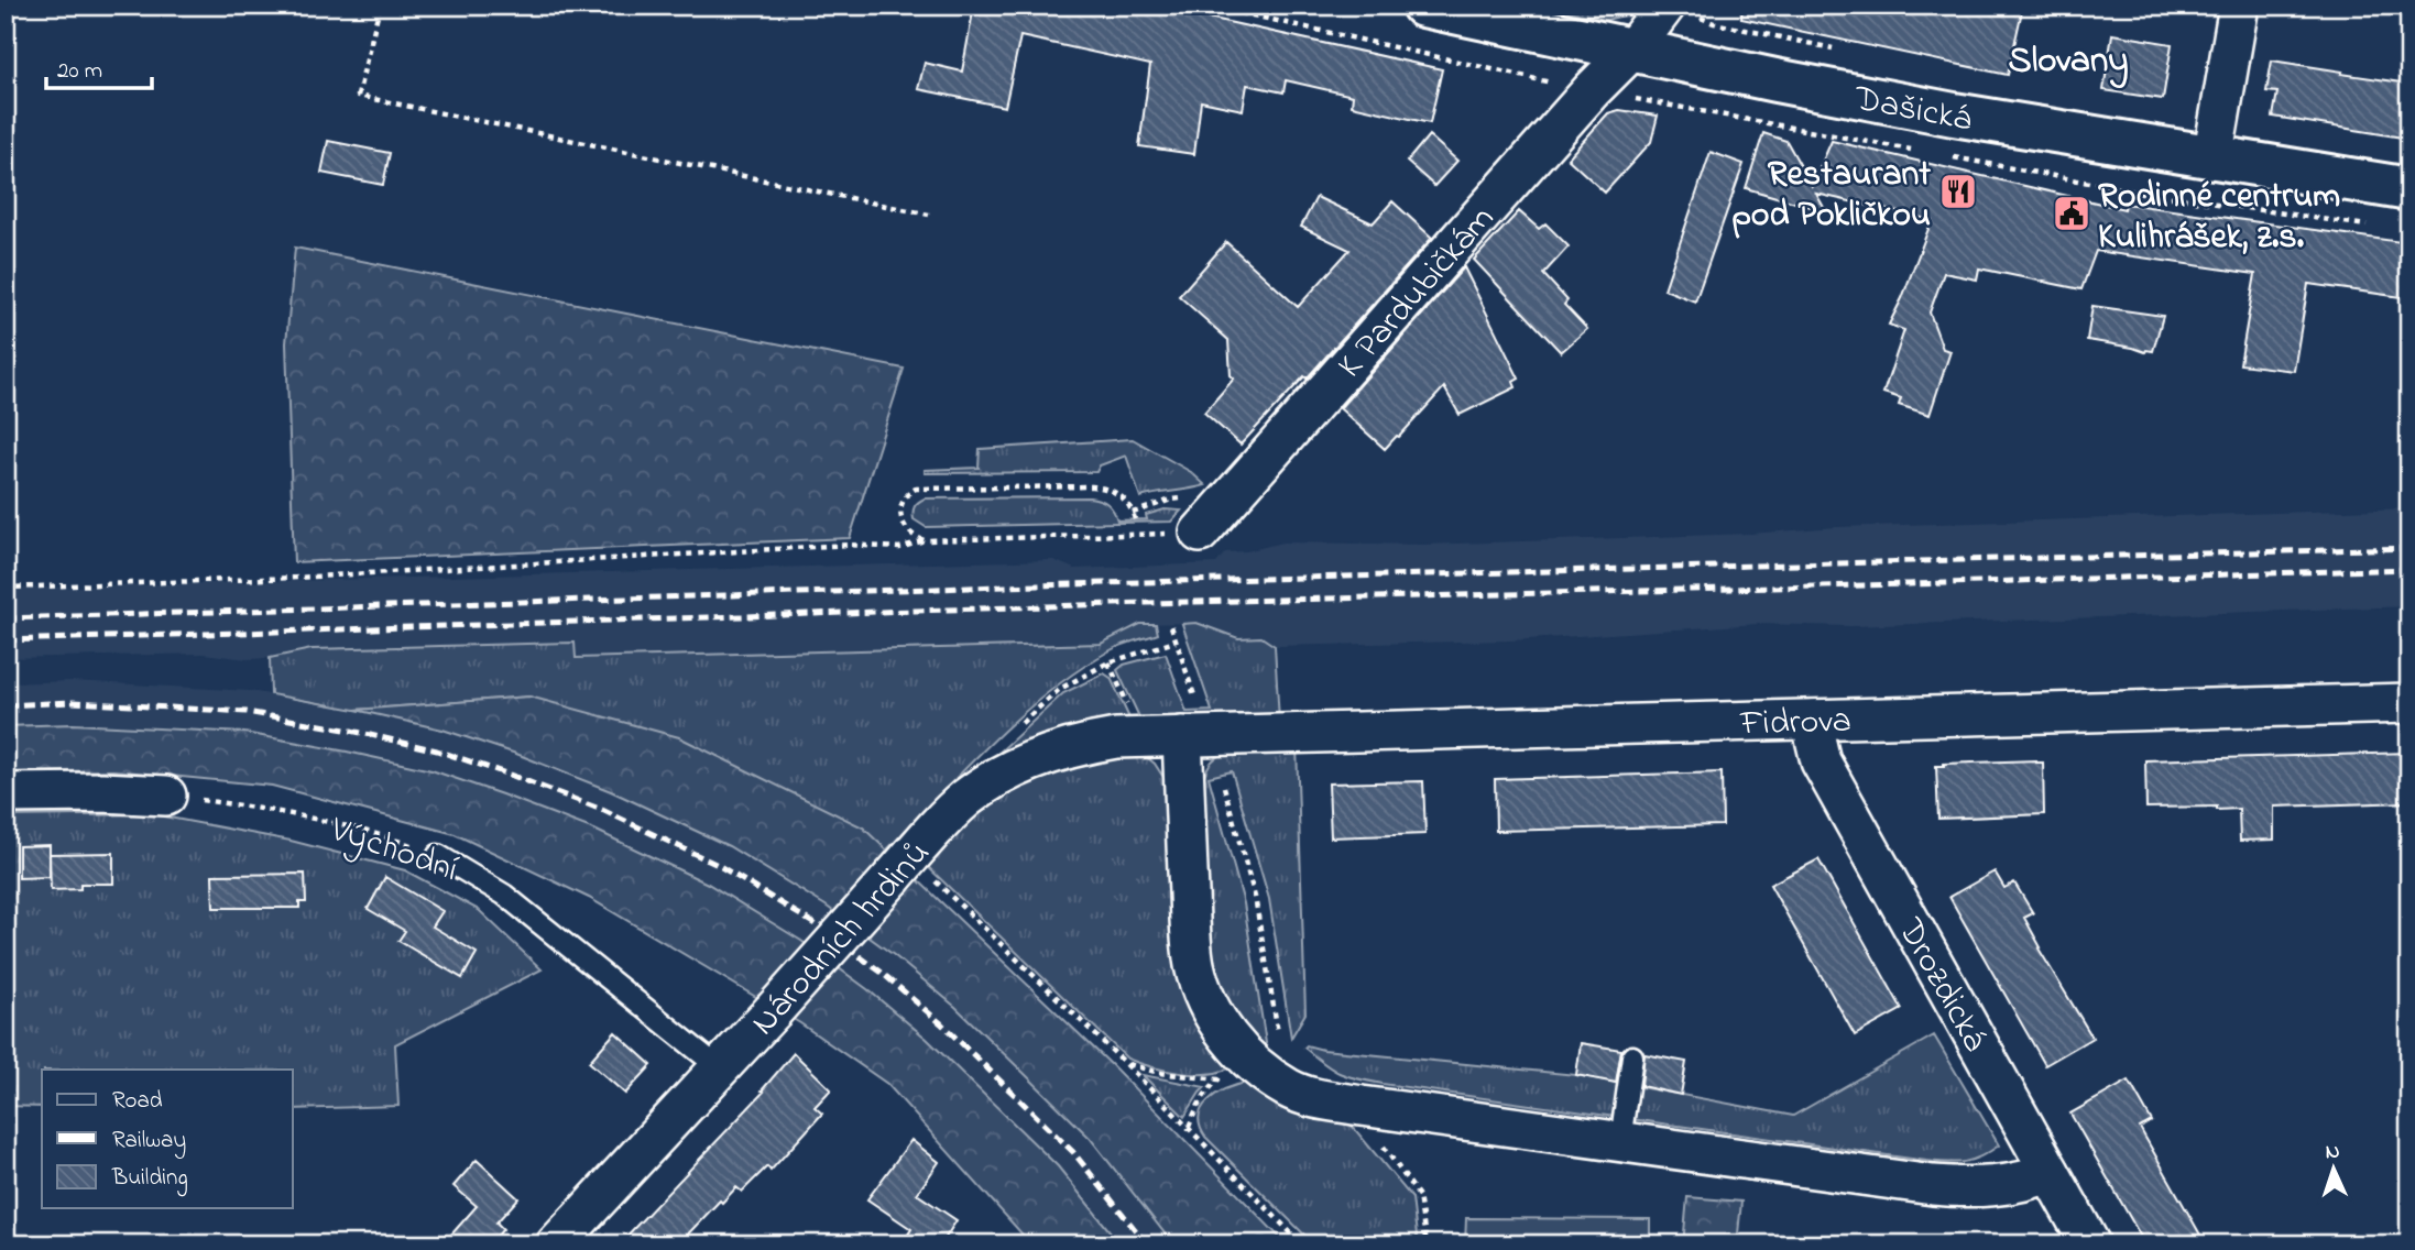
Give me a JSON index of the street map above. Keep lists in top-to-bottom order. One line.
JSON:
{"streets":{"main road":["Dašická"],"street":["K Pardubičkám","Fidrova","Národních hrdinů","Drozdická"],"lane":["Východní"]},"crossings":[["Dašická","K Pardubičkám"],["Fidrova","Národních hrdinů"],["Fidrova","Drozdická"],["Východní","Národních hrdinů"]],"districts":["Slovany"],"places":{"restaurant":["Restaurant pod Pokličkou"],"public building":["Rodinné centrum Kulihrášek, z.s."]},"legend":["Road","Railway","Building"],"scale_bar":"20 m","north":"top"}
